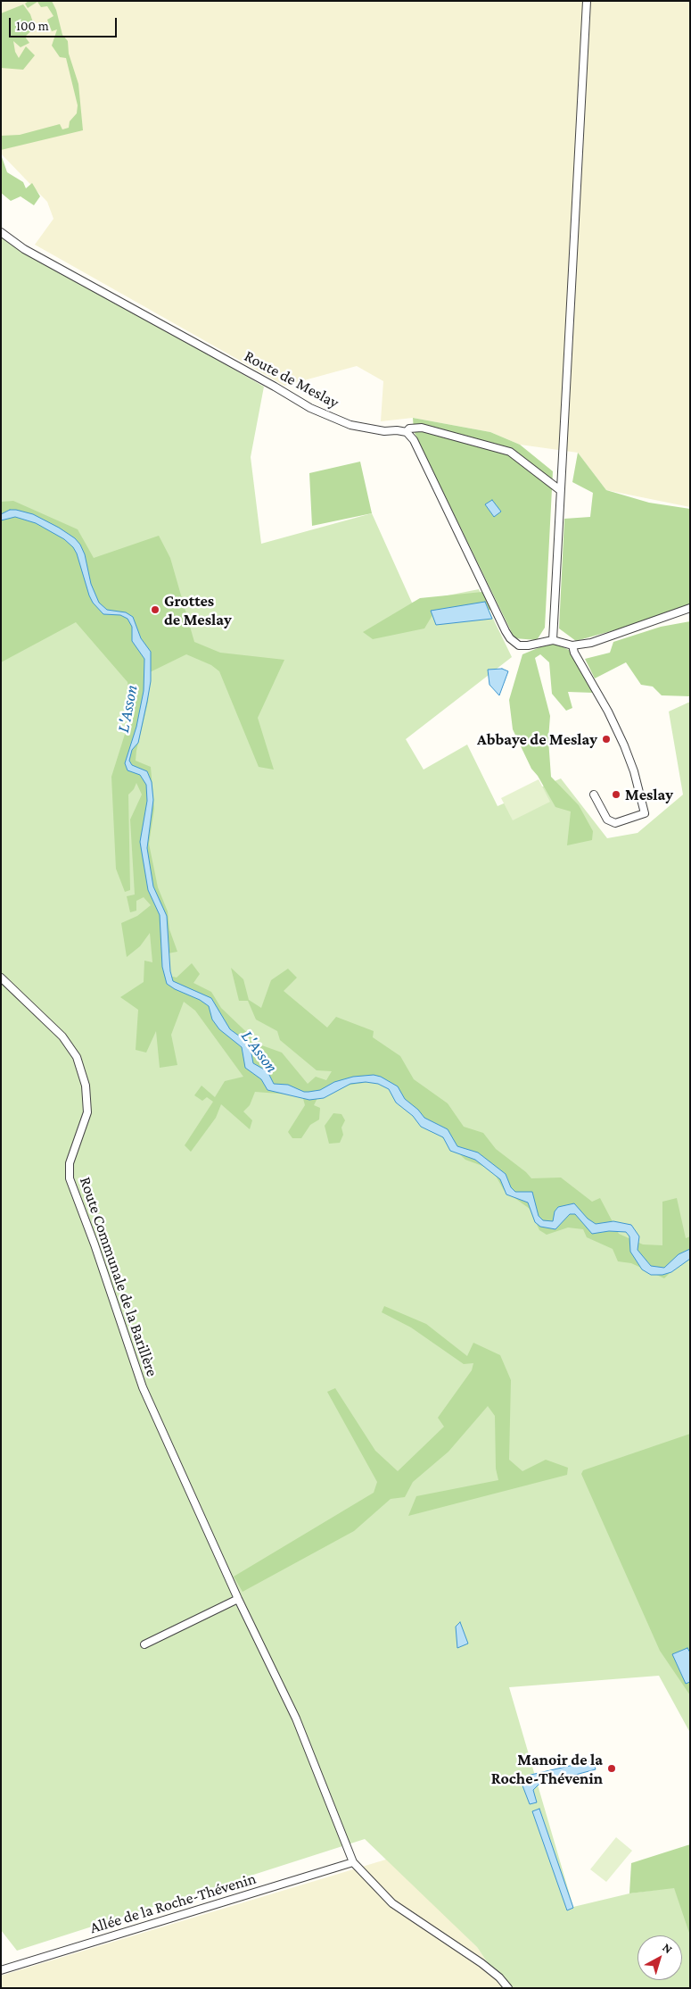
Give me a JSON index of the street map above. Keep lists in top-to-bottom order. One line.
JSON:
{"streets":{"street":["Route de Meslay","Route Communale de la Barillère","Allée de la Roche-Thévenin"]},"crossings":[["Route Communale de la Barillère","Allée de la Roche-Thévenin"]],"water":["L'Asson"],"places":["Grottes de Meslay","Abbaye de Meslay","Meslay","Manoir de la Roche-Thévenin"],"scale_bar":"100 m","north":"top right"}
